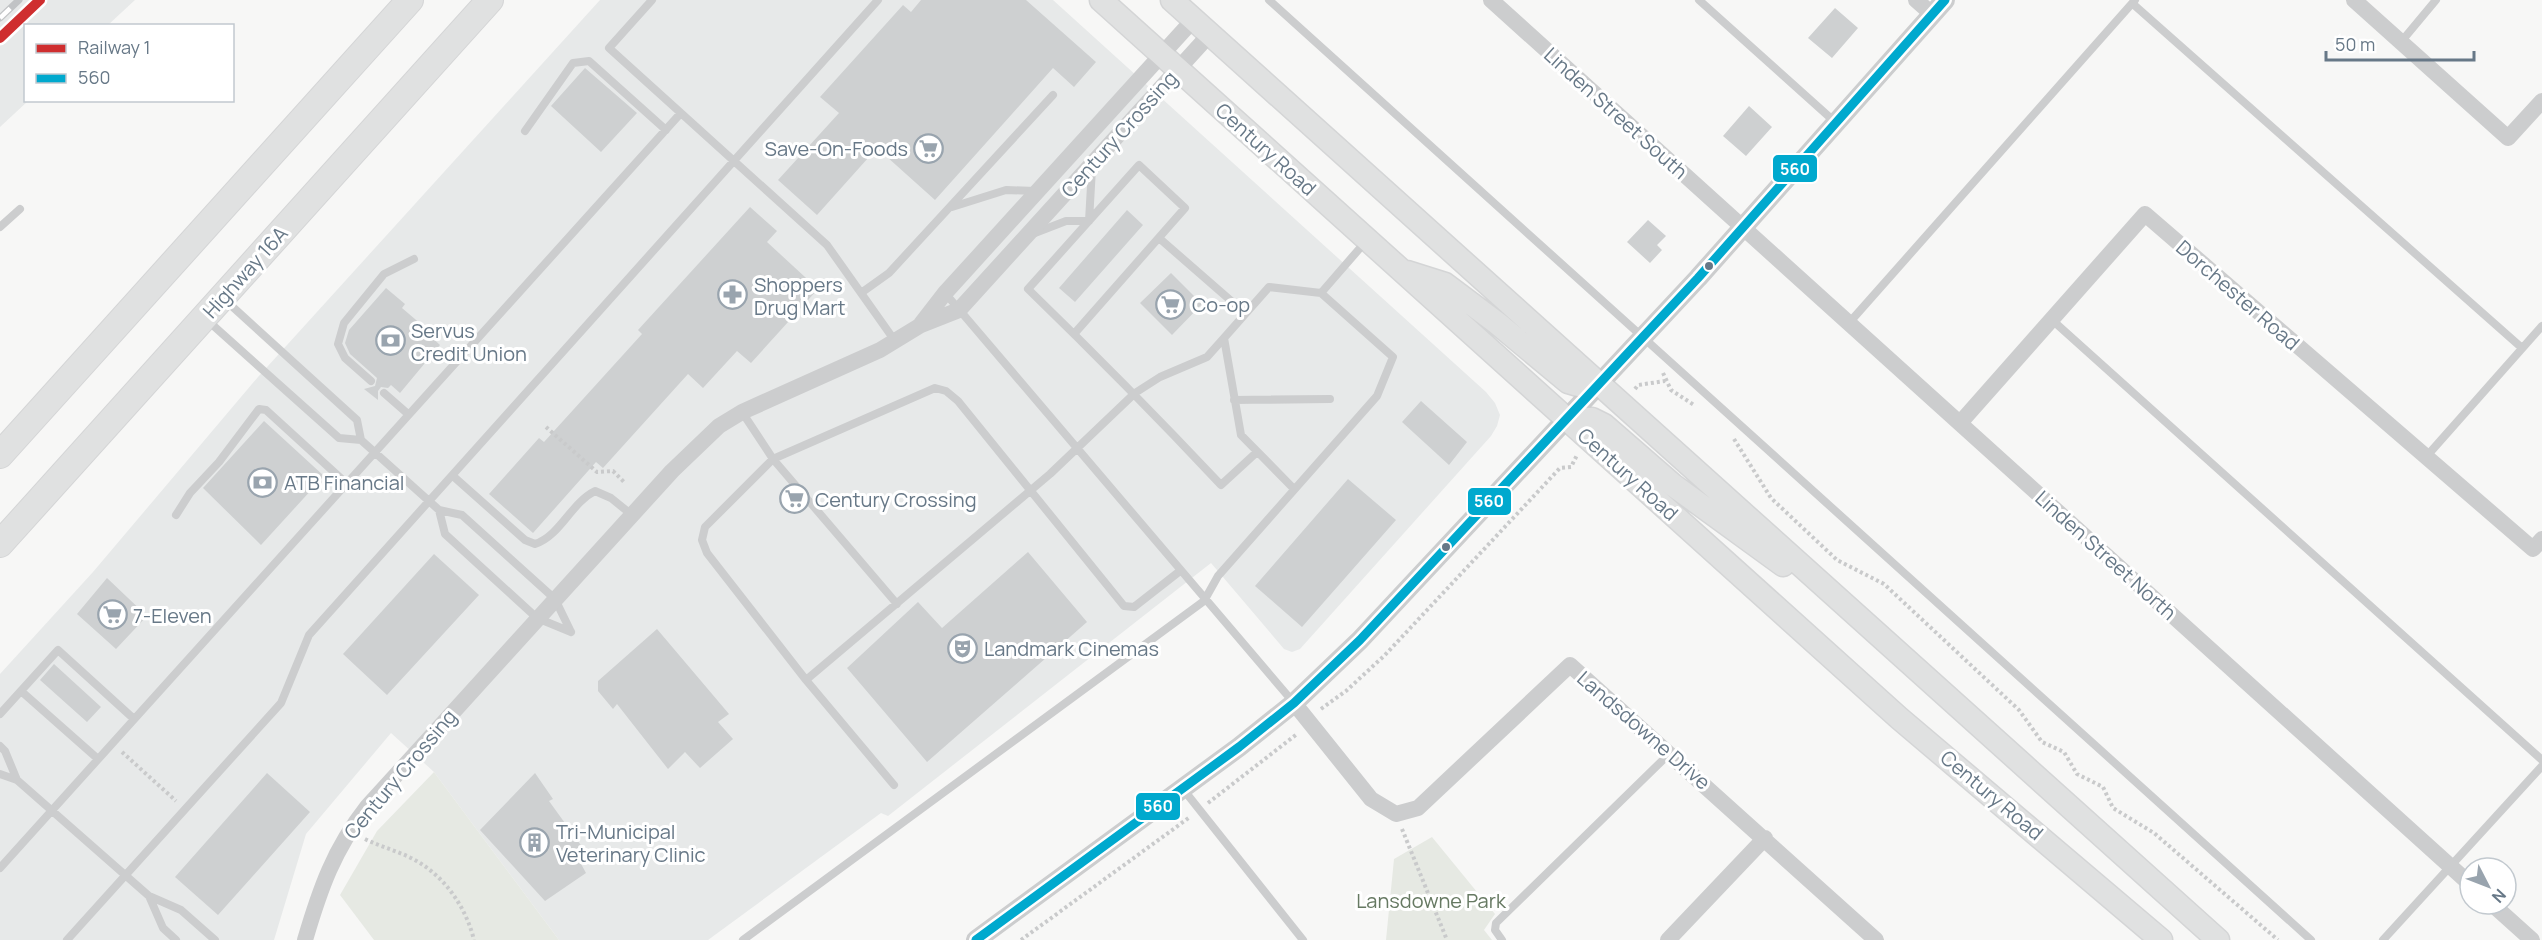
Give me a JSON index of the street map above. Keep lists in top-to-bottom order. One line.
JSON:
{"streets":{"main road":["Century Road","Highway 16A"],"street":["Linden Street South","Century Crossing","Dorchester Road","Linden Street North","Landsdowne Drive"]},"crossings":[["Linden Street South","Linden Street North"],["Century Crossing","Century Road"],["Dorchester Road","Linden Street North"]],"parks":["Lansdowne Park"],"places":{"supermarket":["Save-On-Foods","Co-op","Century Crossing","7-Eleven"],"pharmacy":["Shoppers Drug Mart"],"bank":["Servus Credit Union","ATB Financial"],"theatre":["Landmark Cinemas"],"building":["Tri-Municipal Veterinary Clinic"]},"lines":["rail line 1","transit line 560"],"legend":["Railway 1","560"],"scale_bar":"50 m","north":"bottom right"}
